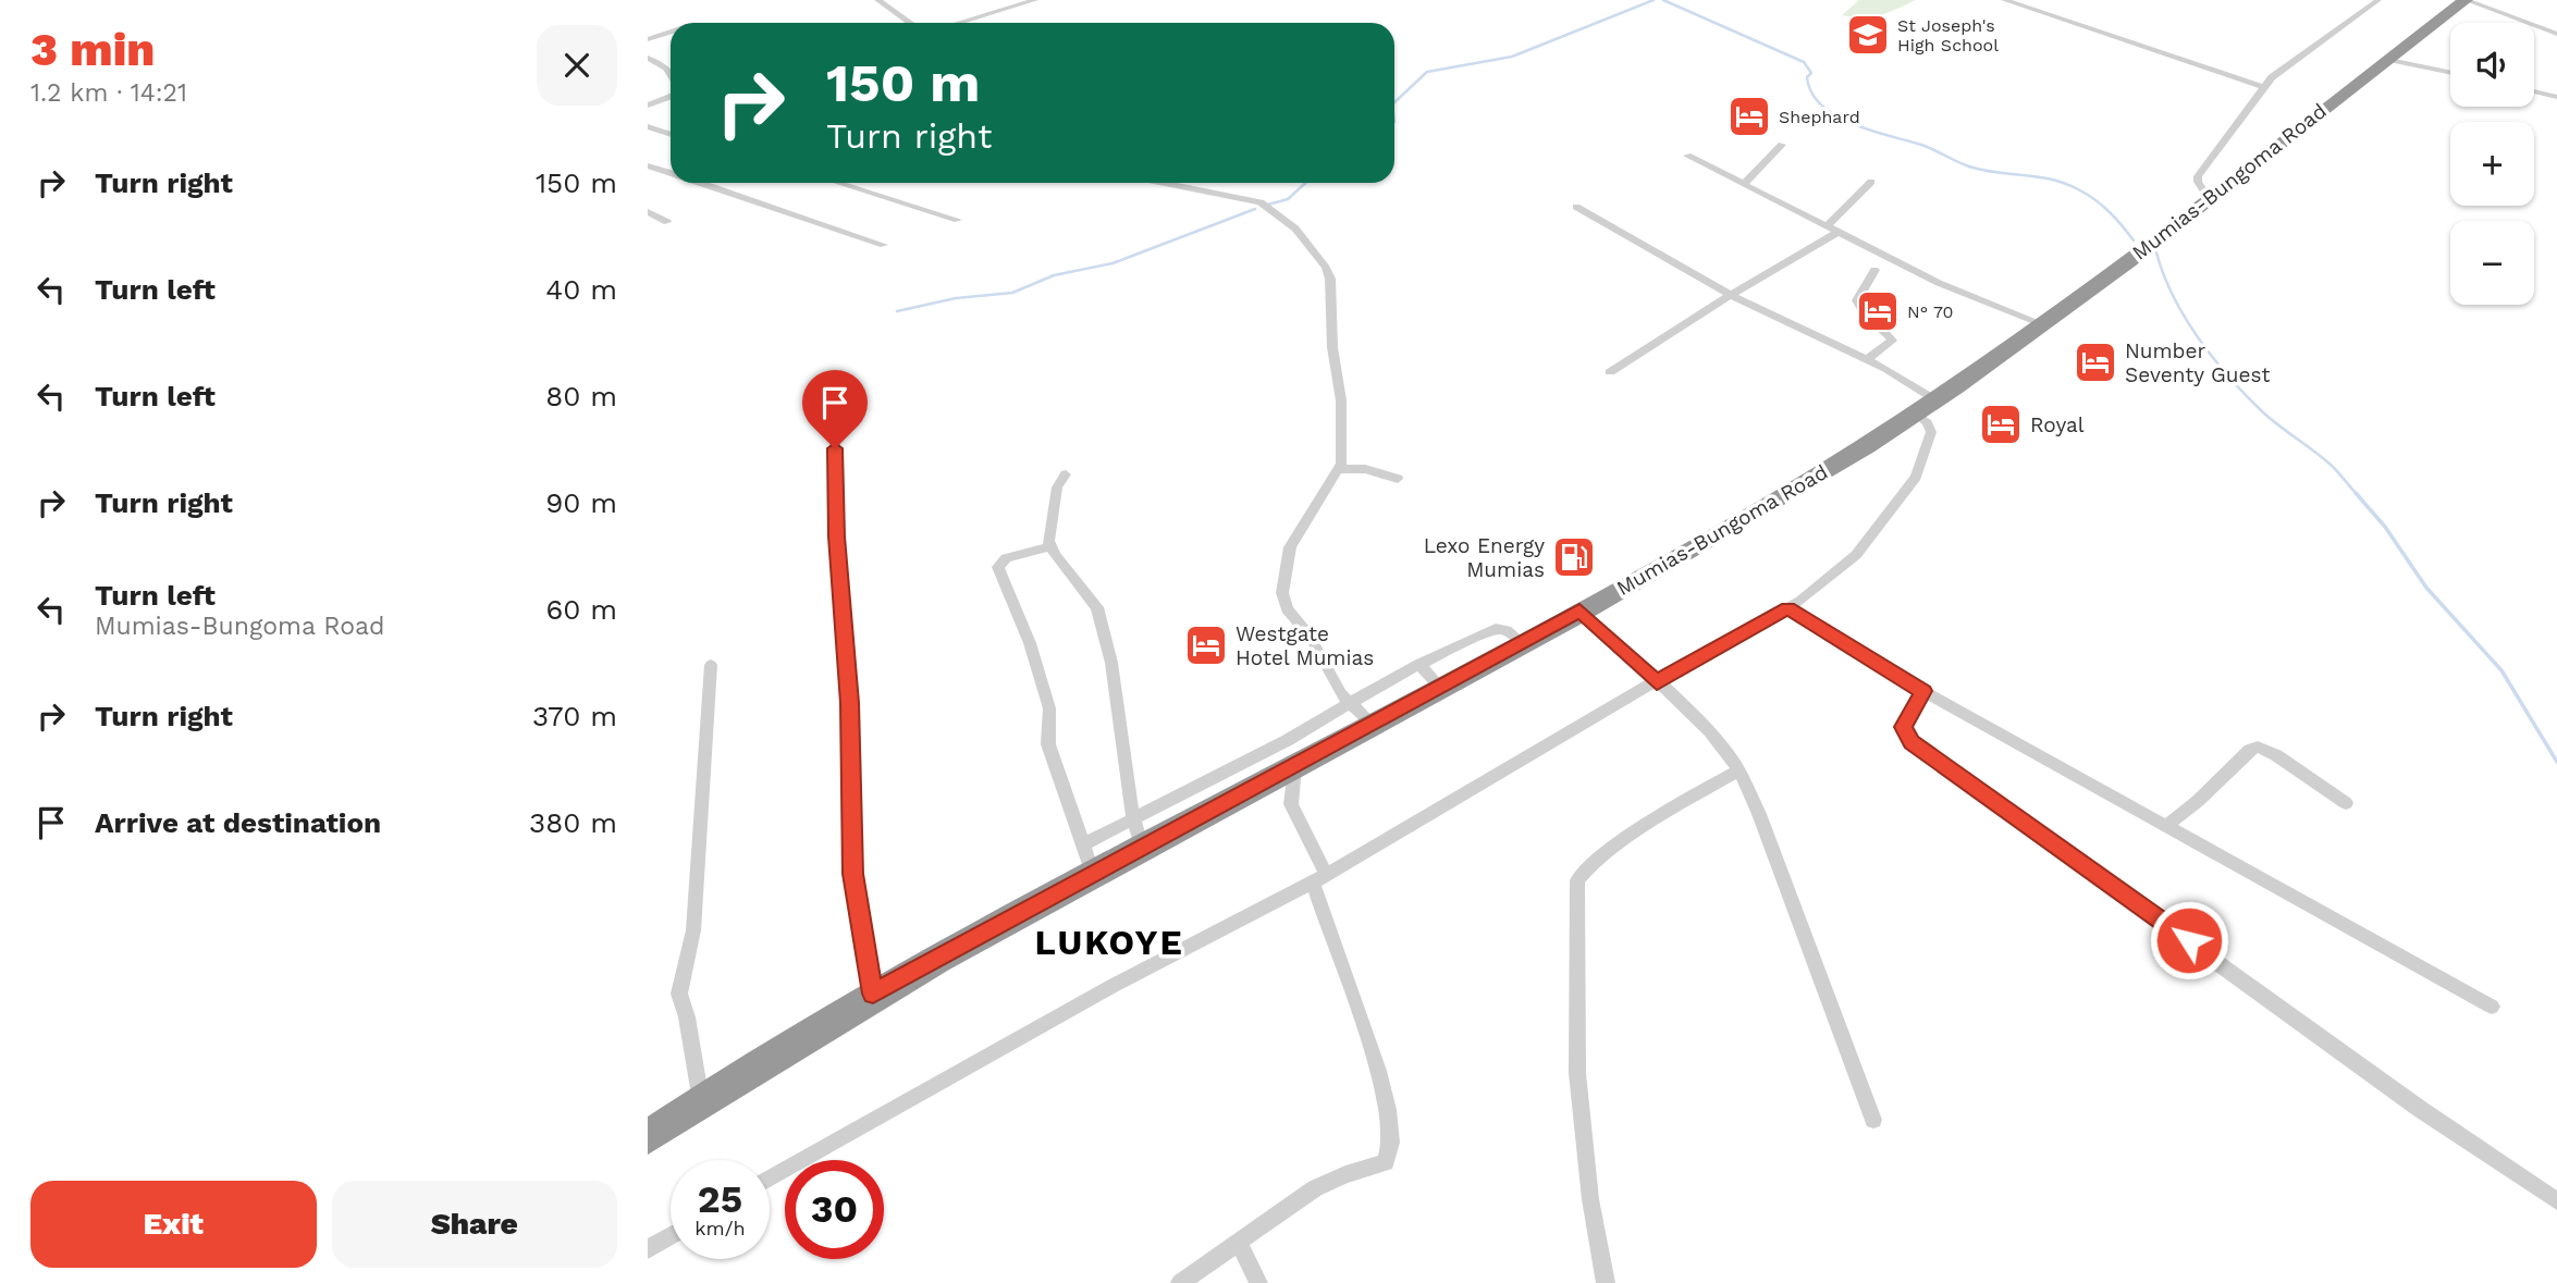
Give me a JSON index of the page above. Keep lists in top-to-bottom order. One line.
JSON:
{"streets":{"highway":["Mumias-Bungoma Road"]},"districts":["LUKOYE"],"places":{"school or university":["St Joseph's High School"],"hotel":["Shephard","N° 70","Number Seventy Guest","Royal","Westgate Hotel Mumias"],"fuel station":["Lexo Energy Mumias"]},"page":{"heading":["3 min","1.2 km · 14:21"],"map_buttons":["+","−"],"turn":["150 m","Turn right"],"list":[{"name":"Turn right","value":"150 m"},{"name":"Turn left","value":"40 m"},{"name":"Turn left","value":"80 m"},{"name":"Turn right","value":"90 m"},{"name":"Turn left","note":"Mumias-Bungoma Road","value":"60 m"},{"name":"Turn right","value":"370 m"},{"name":"Arrive at destination","value":"380 m"}],"speed":"25 km/h","limit":"30","buttons":["Exit","Share"]}}
